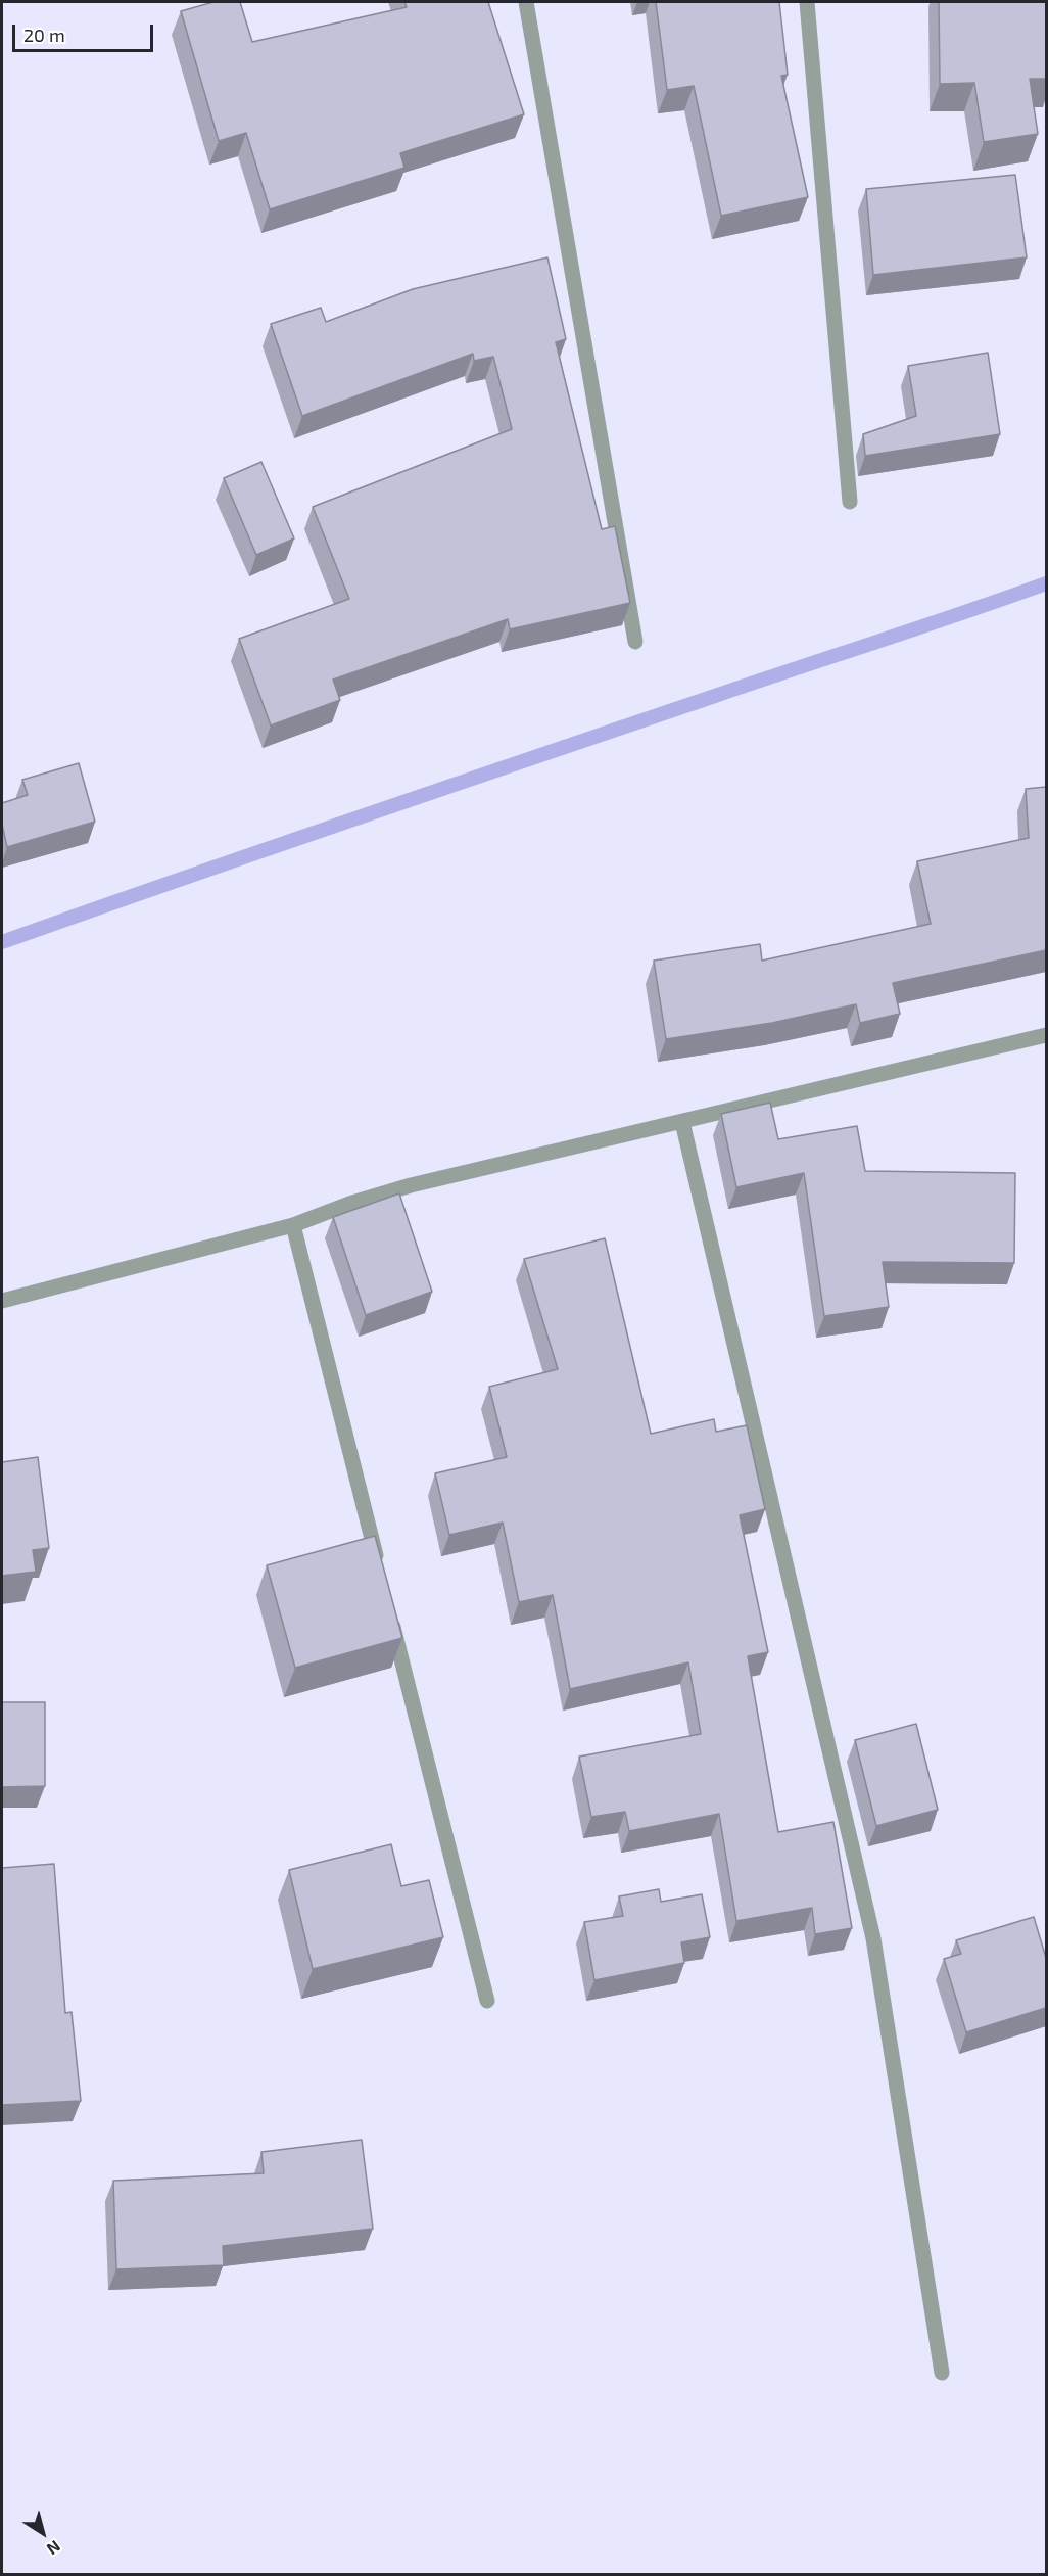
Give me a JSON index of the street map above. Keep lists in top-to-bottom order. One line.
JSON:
{"scale_bar":"20 m","north":"bottom right"}
